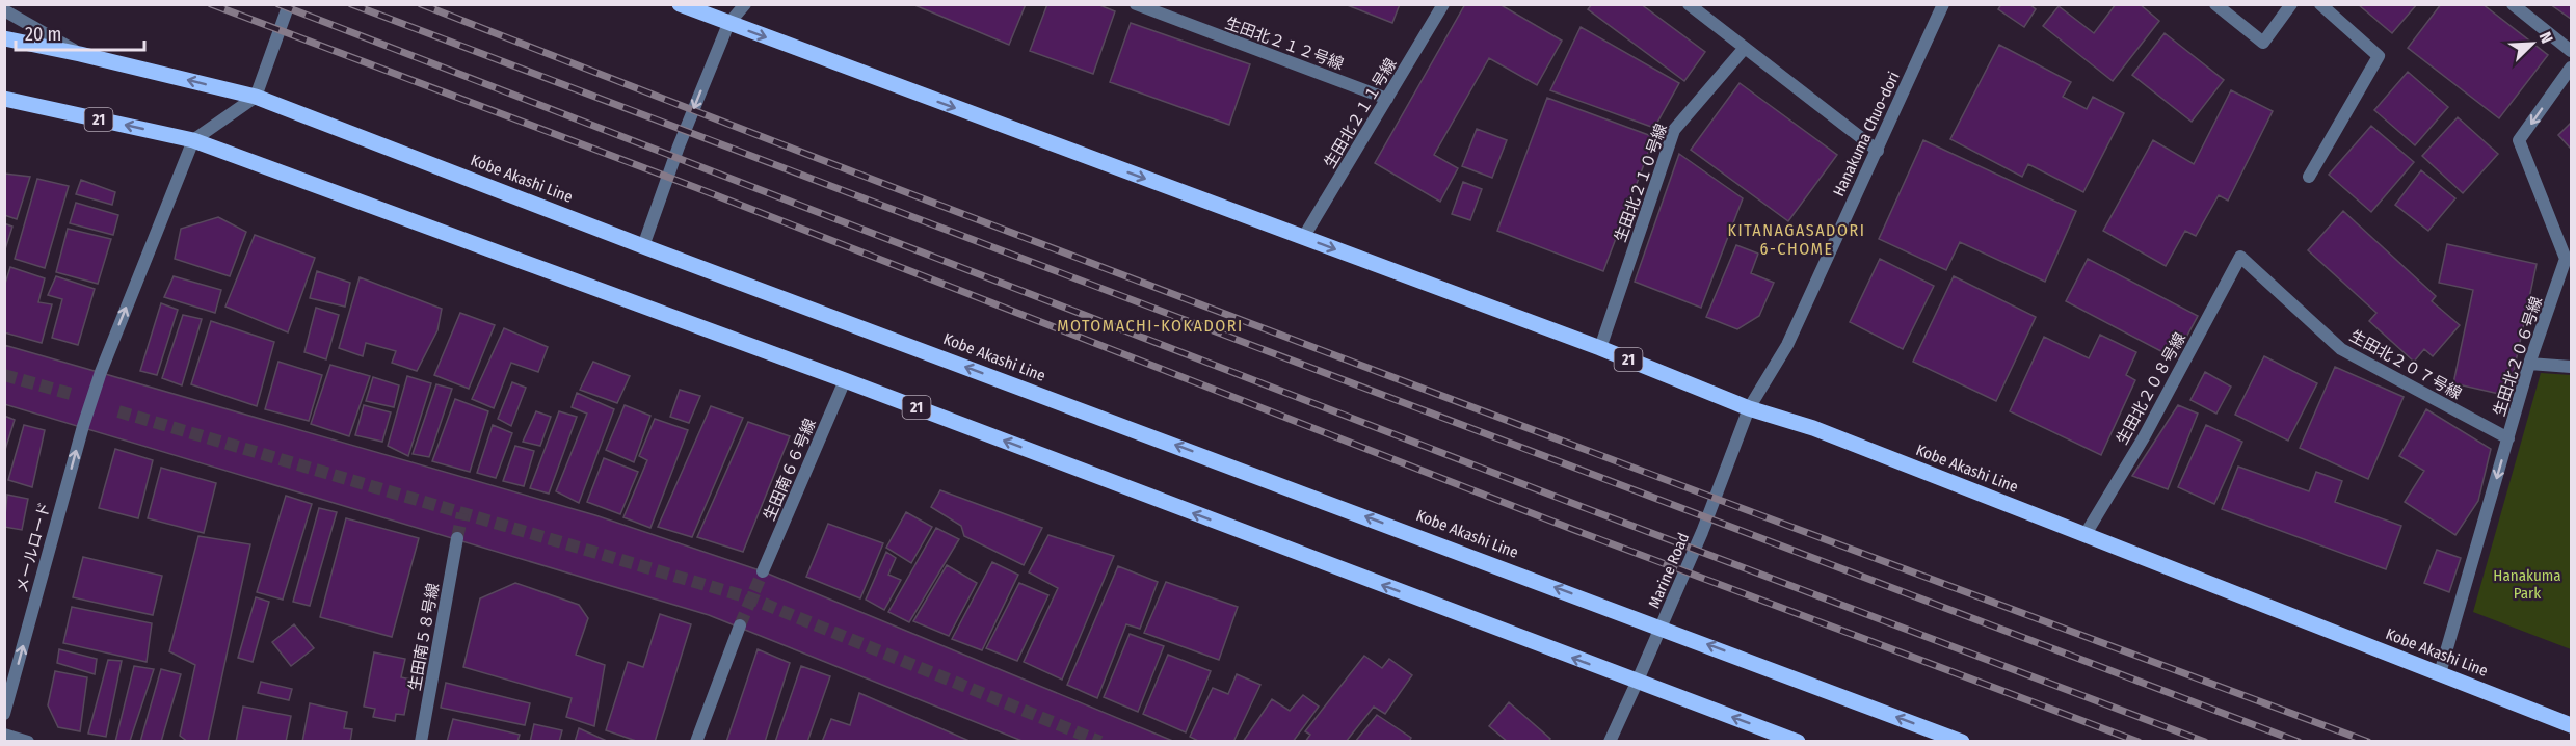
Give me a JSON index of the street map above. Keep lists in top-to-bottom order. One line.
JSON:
{"streets":{"main road":["21","Kobe Akashi Line"],"street":["生田北２１２号線","生田北２１１号線","Hanakuma Chuo-dori","生田北２１０号線","生田北２０６号線","生田北２０７号線","生田北２０８号線","生田南６６号線","メールロード","Marine Road","生田南５８号線"]},"crossings":[["生田北２１２号線","生田北２１１号線"],["生田北２１１号線","Kobe Akashi Line"],["21","生田南６６号線"],["21","メールロード"],["21","Marine Road"],["Hanakuma Chuo-dori","Kobe Akashi Line"],["Hanakuma Chuo-dori","Marine Road"],["Kobe Akashi Line","生田北２１０号線"],["Kobe Akashi Line","生田北２０６号線"],["Kobe Akashi Line","生田北２０８号線"],["Kobe Akashi Line","Marine Road"],["生田北２０６号線","生田北２０７号線"],["生田北２０７号線","生田北２０８号線"]],"one_way":["生田北２０６号線","メールロード"],"districts":["KITANAGASADORI 6-CHOME","MOTOMACHI-KOKADORI"],"parks":["Hanakuma Park"],"scale_bar":"20 m","north":"top right"}
